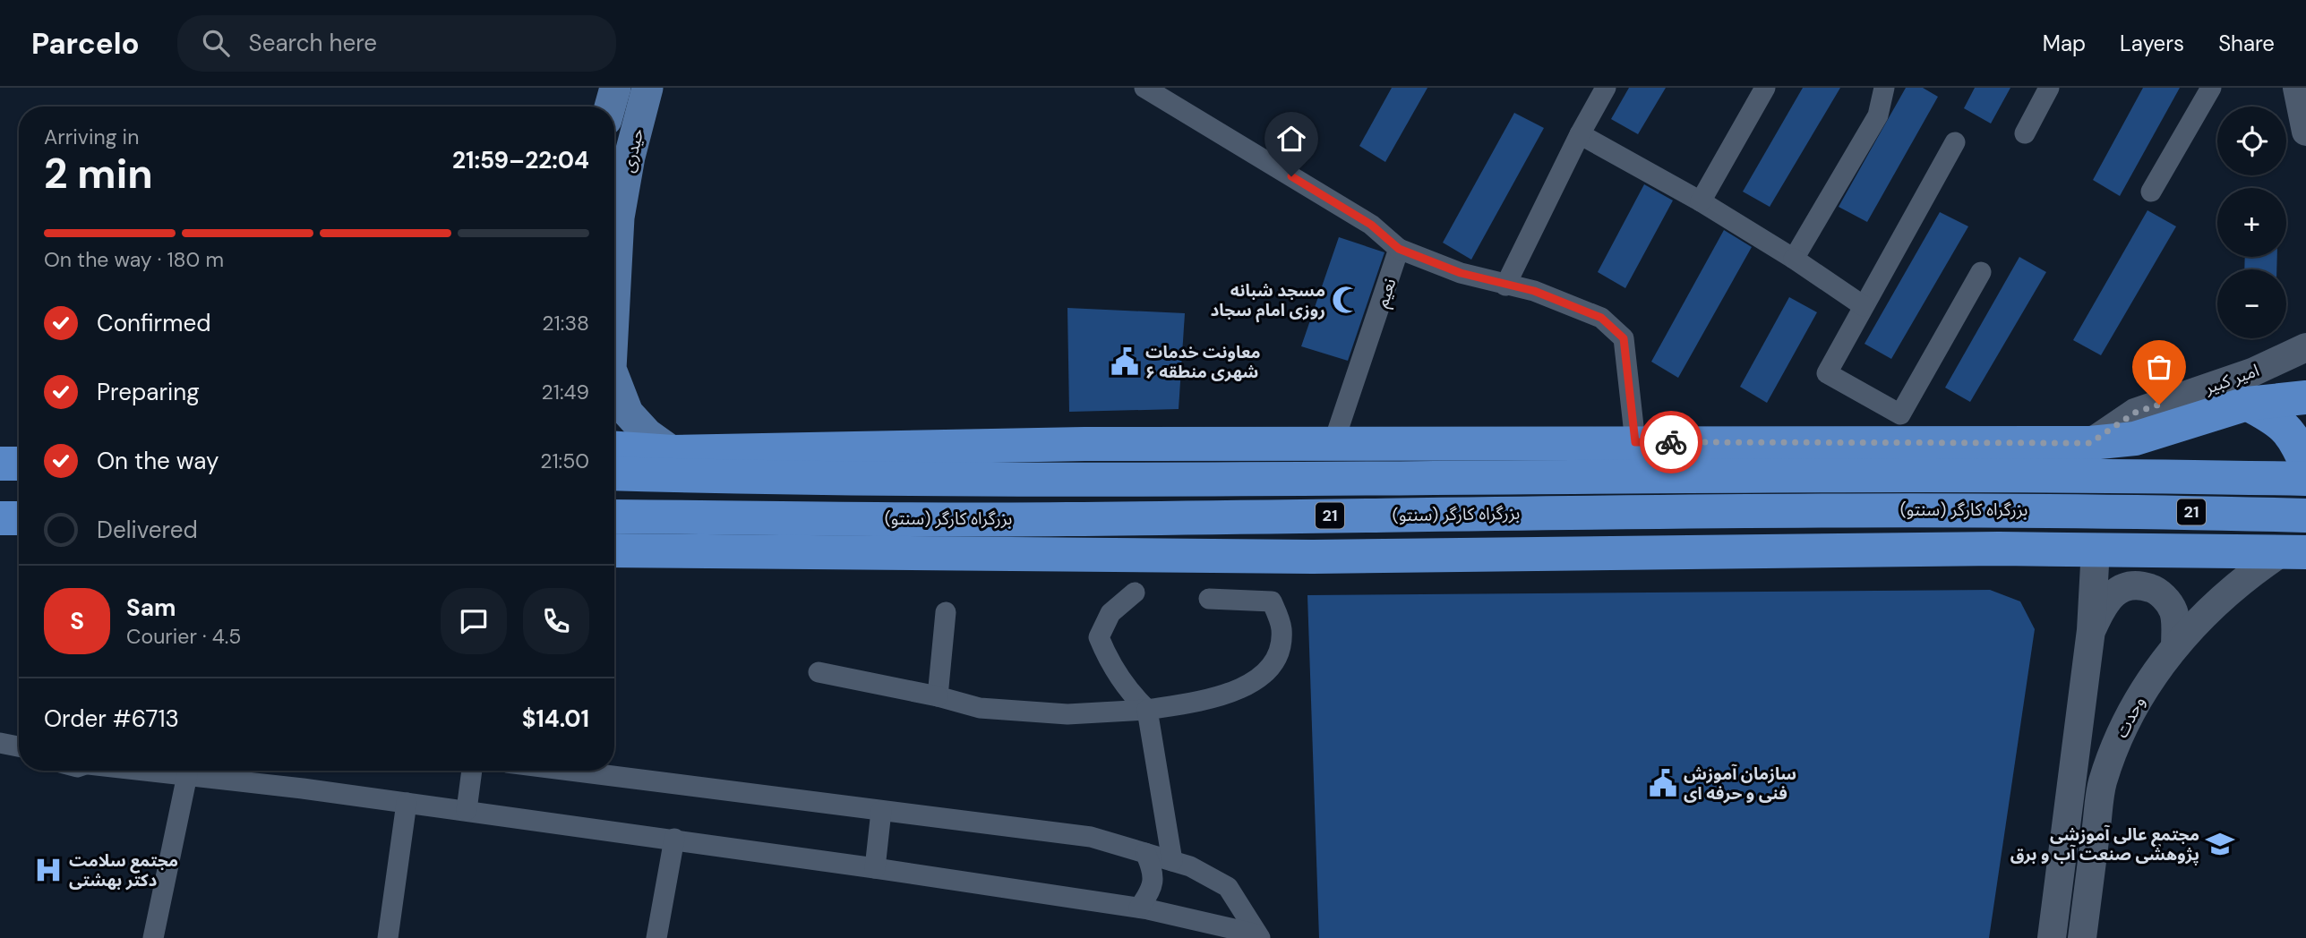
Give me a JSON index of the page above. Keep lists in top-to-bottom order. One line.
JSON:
{"streets":{"highway":["بزرگراه کارگر (سنتو)","21"],"main road":["حیدری","امیر کبیر","وحدت"],"street":["نعیم"]},"places":{"mosque":["مسجد شبانه روزی امام سجاد"],"public building":["معاونت خدمات شهری منطقه ۶","سازمان آموزش فنی و حرفه ای"],"school or university":["مجتمع عالی آموزشی پژوهشی صنعت آب و برق"],"hospital":["مجتمع سلامت دکتر بهشتی"]},"page":{"header":"Parcelo","search":"Search here","nav":["Map","Layers","Share"],"map_buttons":["+","−"],"heading":["2 min","Arriving in","21:59–22:04"],"panel":["Sam","Courier · 4.5","Order #6713","$14.01"],"bar":"On the way · 180 m","list":[["Confirmed","21:38"],["Preparing","21:49"],["On the way","21:50"],"Delivered"],"round":"S"}}
